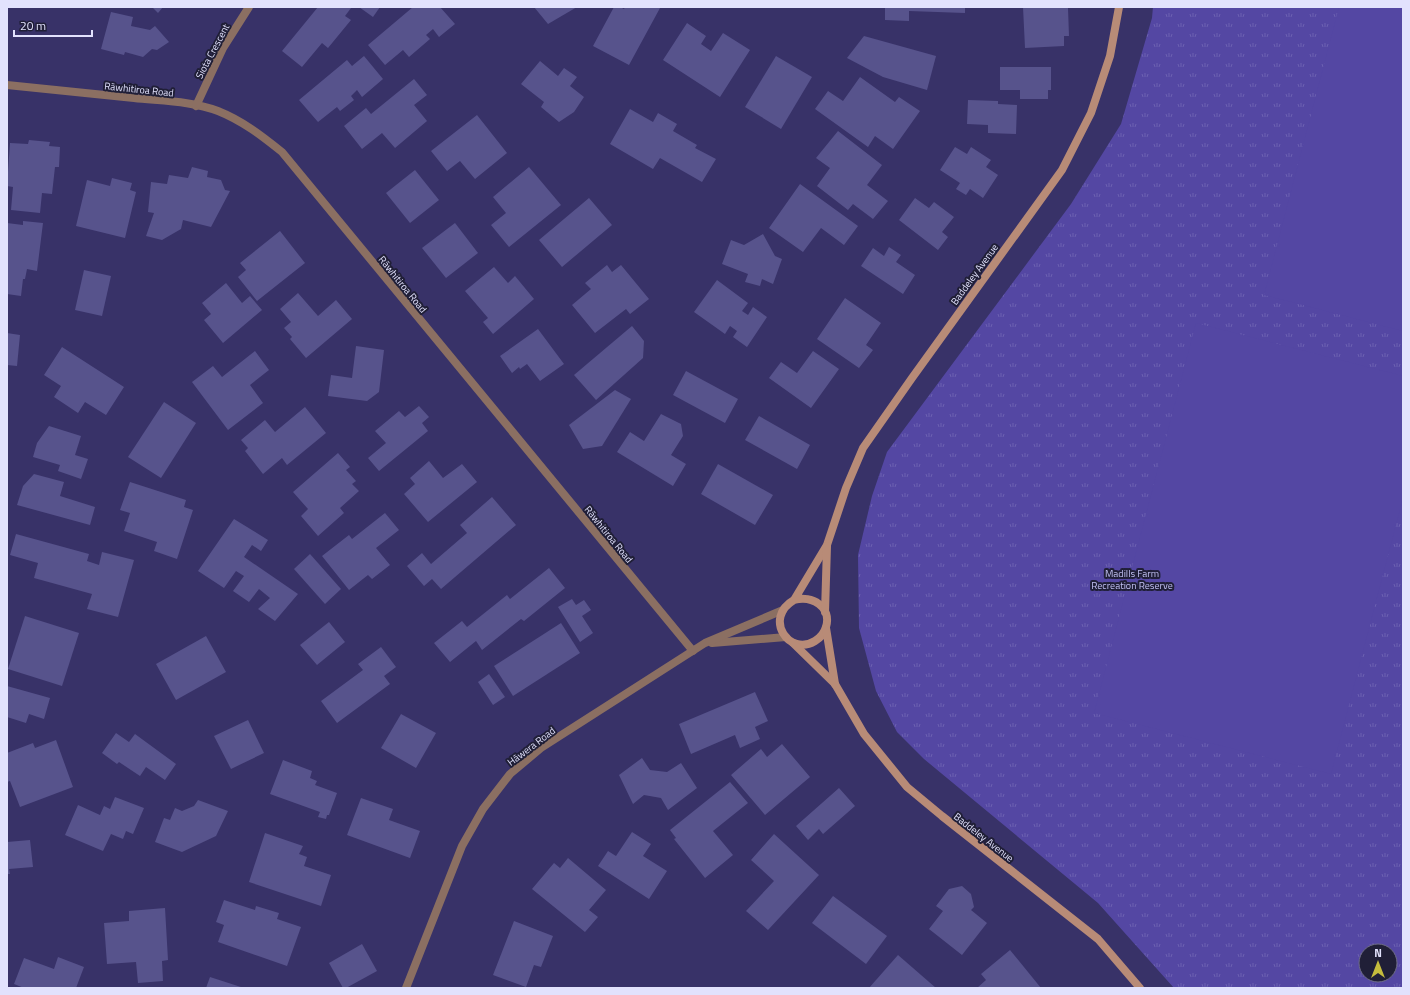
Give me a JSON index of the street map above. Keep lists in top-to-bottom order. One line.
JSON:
{"streets":{"street":["Siota Crescent","Rāwhitiroa Road","Baddeley Avenue","Hāwera Road"]},"crossings":[["Siota Crescent","Rāwhitiroa Road"],["Rāwhitiroa Road","Hāwera Road"],["Baddeley Avenue","Hāwera Road"]],"parks":["Madills Farm Recreation Reserve"],"scale_bar":"20 m","north":"top"}
